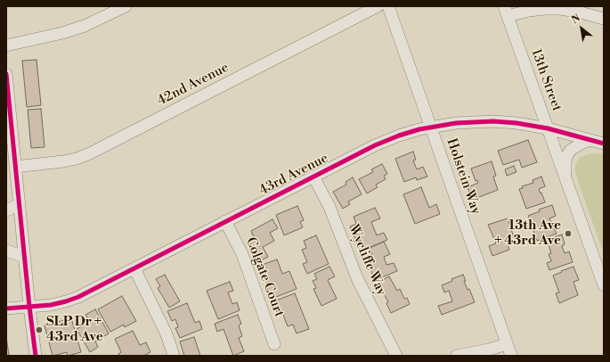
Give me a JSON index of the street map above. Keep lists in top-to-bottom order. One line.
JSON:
{"streets":{"street":["13th Street","42nd Avenue","43rd Avenue","Holstein Way","Wycliffe Way","Colgate Court"]},"crossings":[["13th Street","43rd Avenue"],["43rd Avenue","Holstein Way"],["43rd Avenue","Wycliffe Way"],["43rd Avenue","Colgate Court"]],"places":["13th Ave + 43rd Ave","SLP Dr + 43rd Ave"],"north":"top left"}
